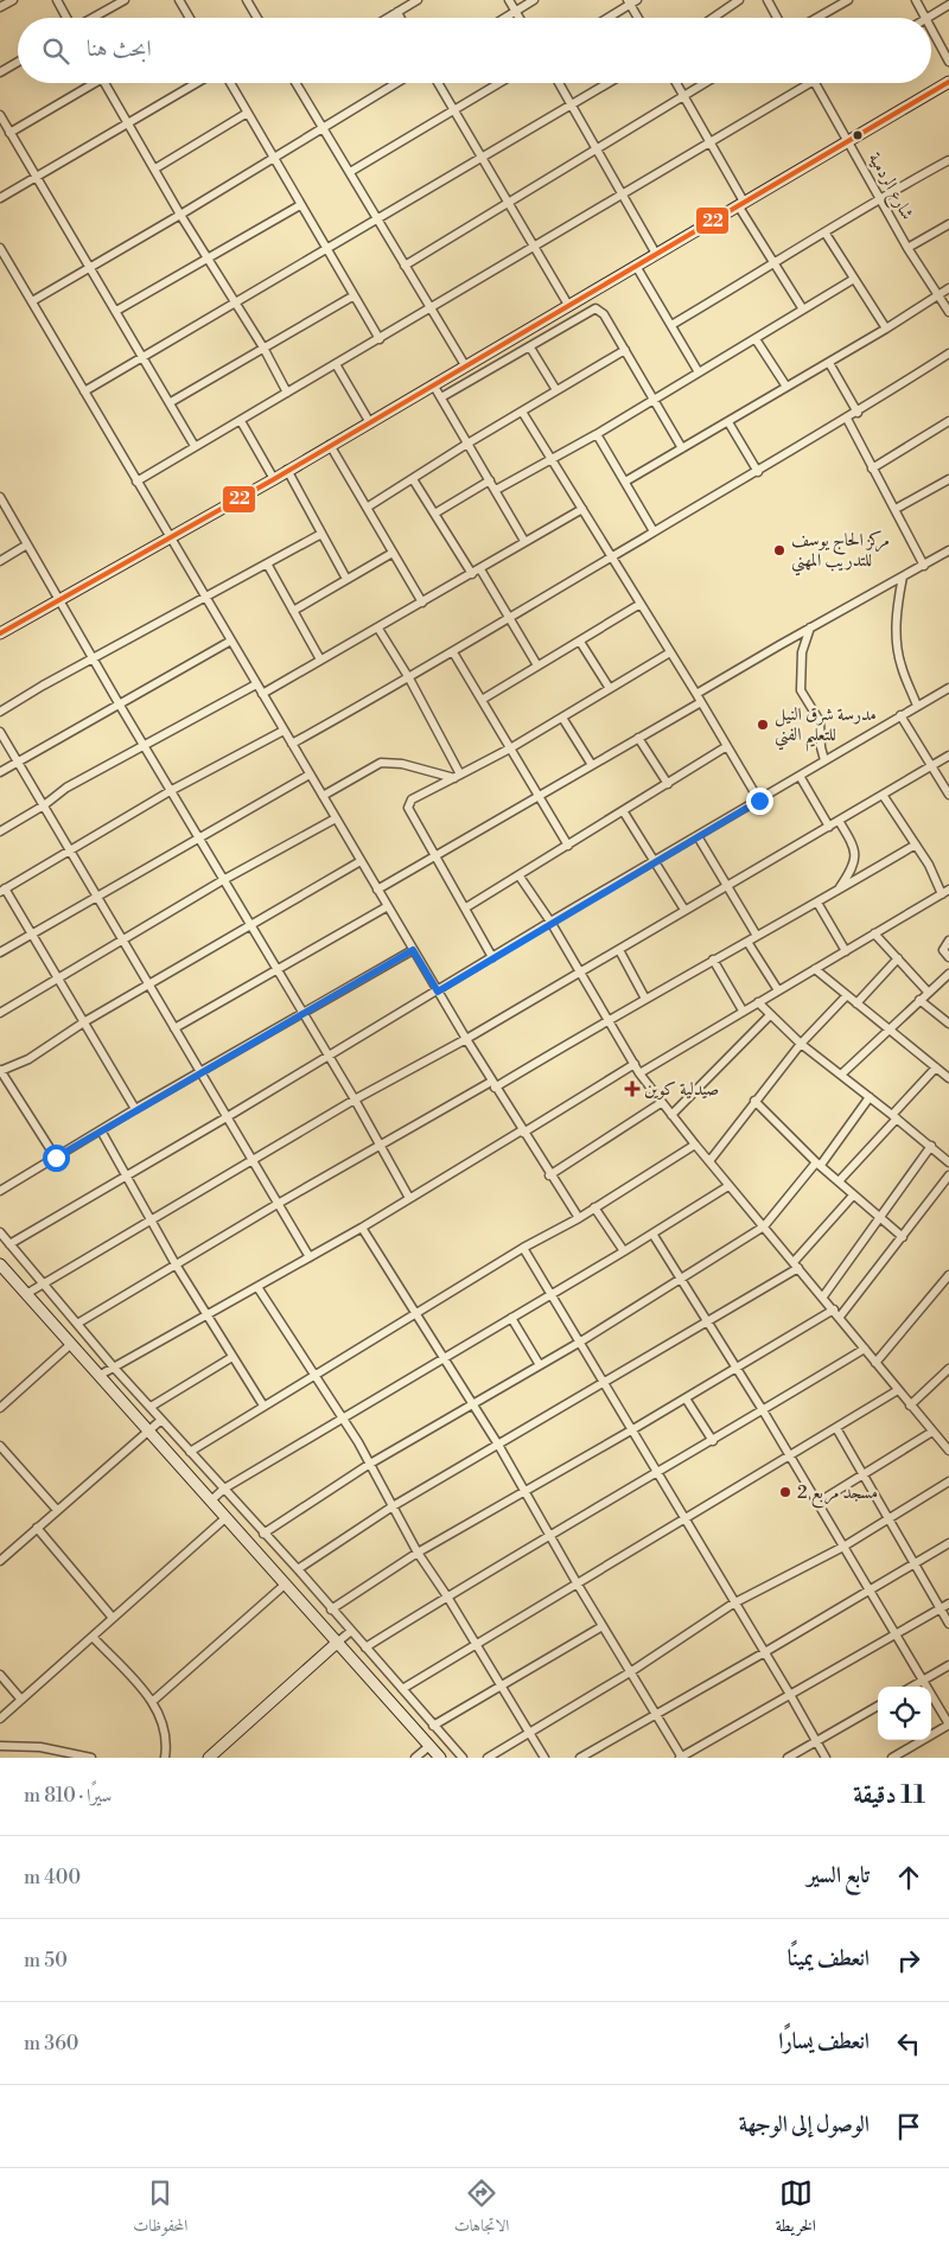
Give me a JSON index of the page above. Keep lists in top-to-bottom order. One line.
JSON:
{"streets":{"street":["شارع الردمية"]},"places":{"other":["مركز الحاج يوسف للتدريب المهني","مدرسة شرق النيل للتعليم الفني","مسجد مربع 2"],"health":["صيدلية كوين"]},"lines":["transit line 22"],"page":{"search":"ابحث هنا","heading":["11 دقيقة","سيرًا · 810 m"],"list":[["تابع السير","400 m"],["انعطف يمينًا","50 m"],["انعطف يسارًا","360 m"],"الوصول إلى الوجهة"],"nav":["الخريطة","الاتجاهات","المحفوظات"]}}
